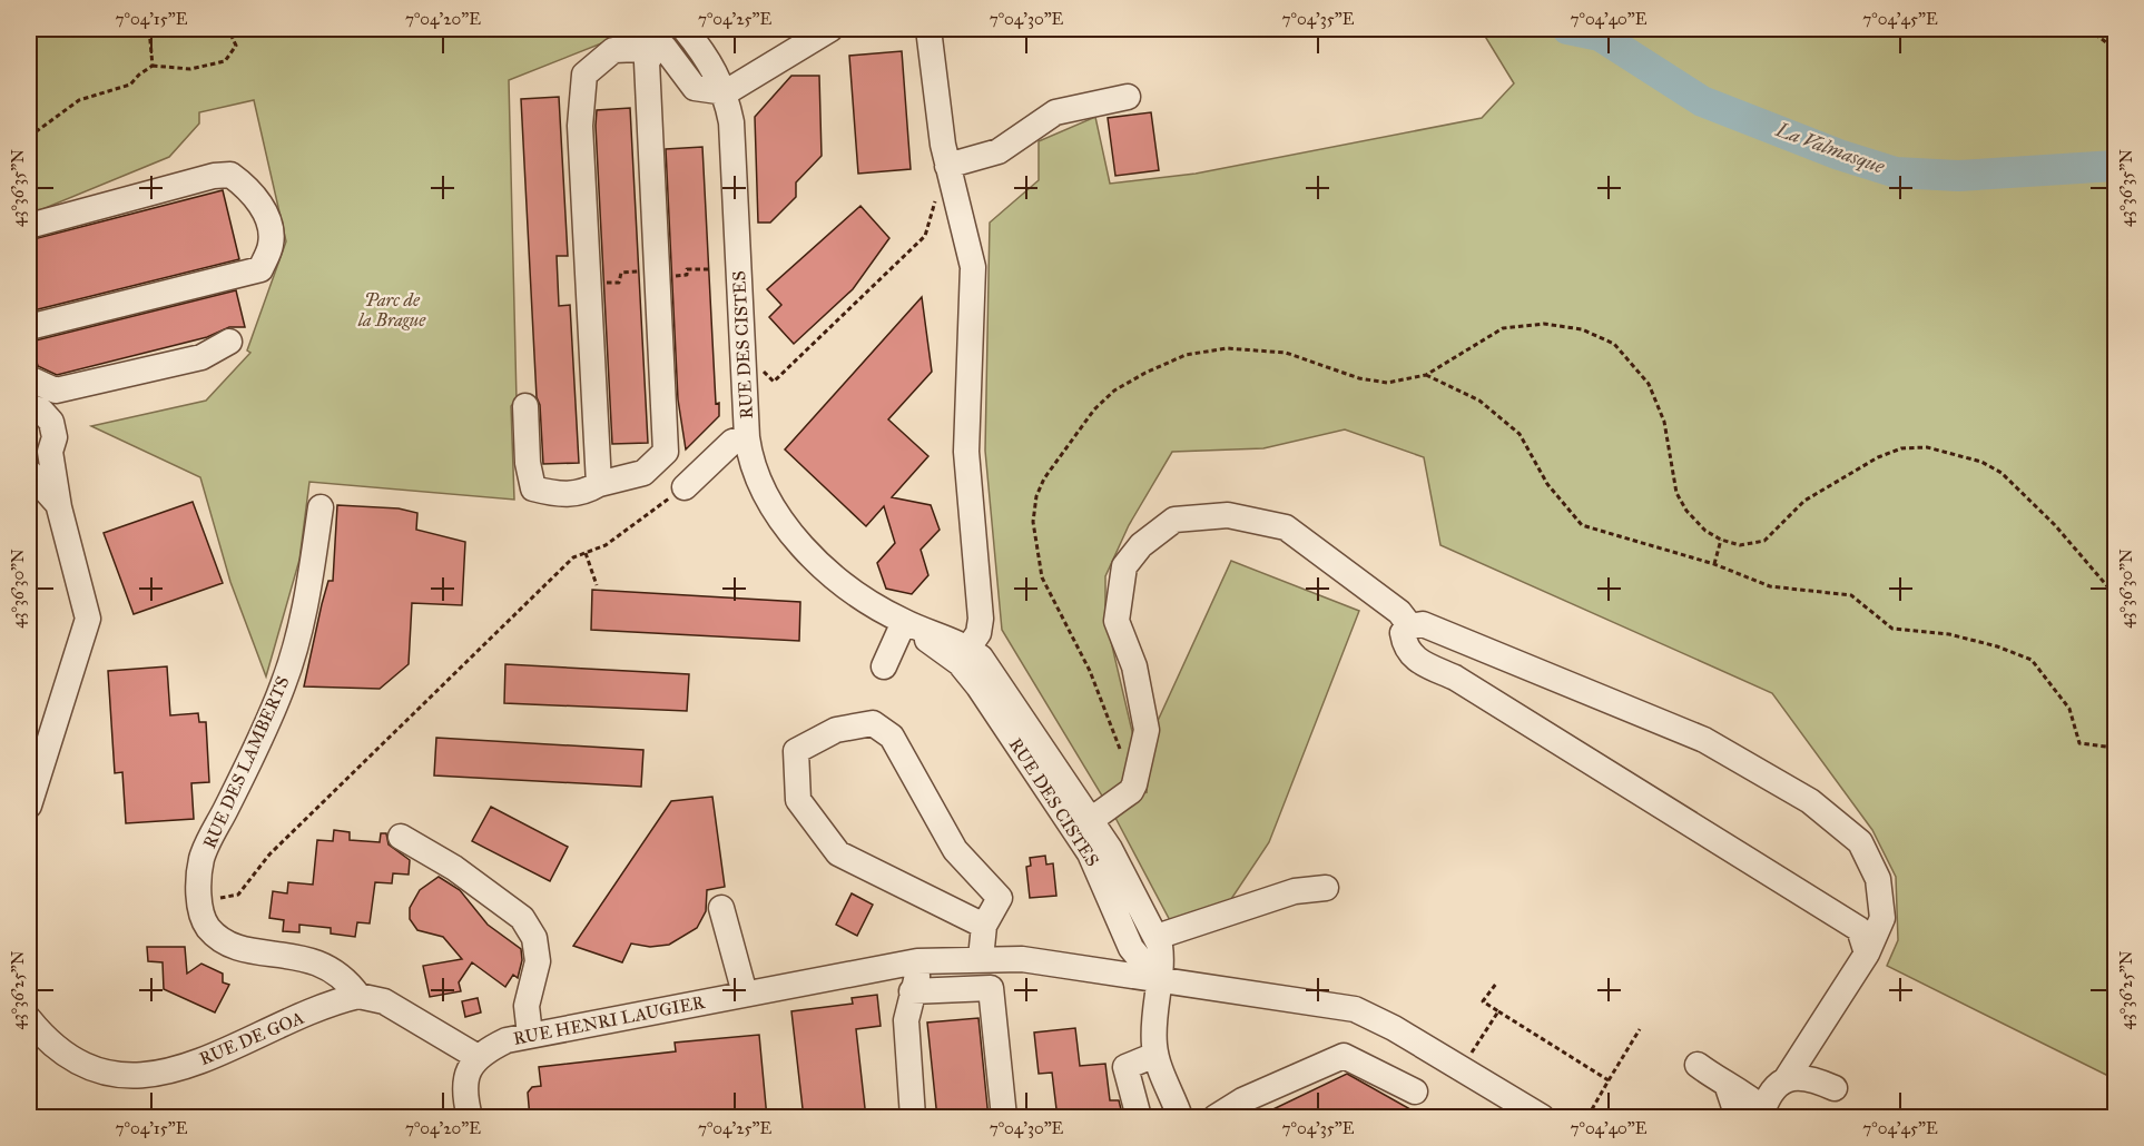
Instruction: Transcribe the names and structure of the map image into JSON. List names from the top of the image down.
{
  "streets": {
    "street": [
      "RUE DES CISTES",
      "RUE DES LAMBERTS",
      "RUE HENRI LAUGIER",
      "RUE DE GOA"
    ]
  },
  "crossings": [
    ["RUE DES CISTES", "RUE HENRI LAUGIER"],
    ["RUE DES LAMBERTS", "RUE DE GOA"]
  ],
  "water": ["La Valmasque"],
  "parks": ["Parc de la Brague"],
  "coordinates": [
    "7°04'15\"E",
    "7°04'20\"E",
    "7°04'25\"E",
    "7°04'30\"E",
    "7°04'35\"E",
    "7°04'40\"E",
    "7°04'45\"E",
    "43°36'35\"N",
    "43°36'30\"N",
    "43°36'25\"N"
  ]
}
